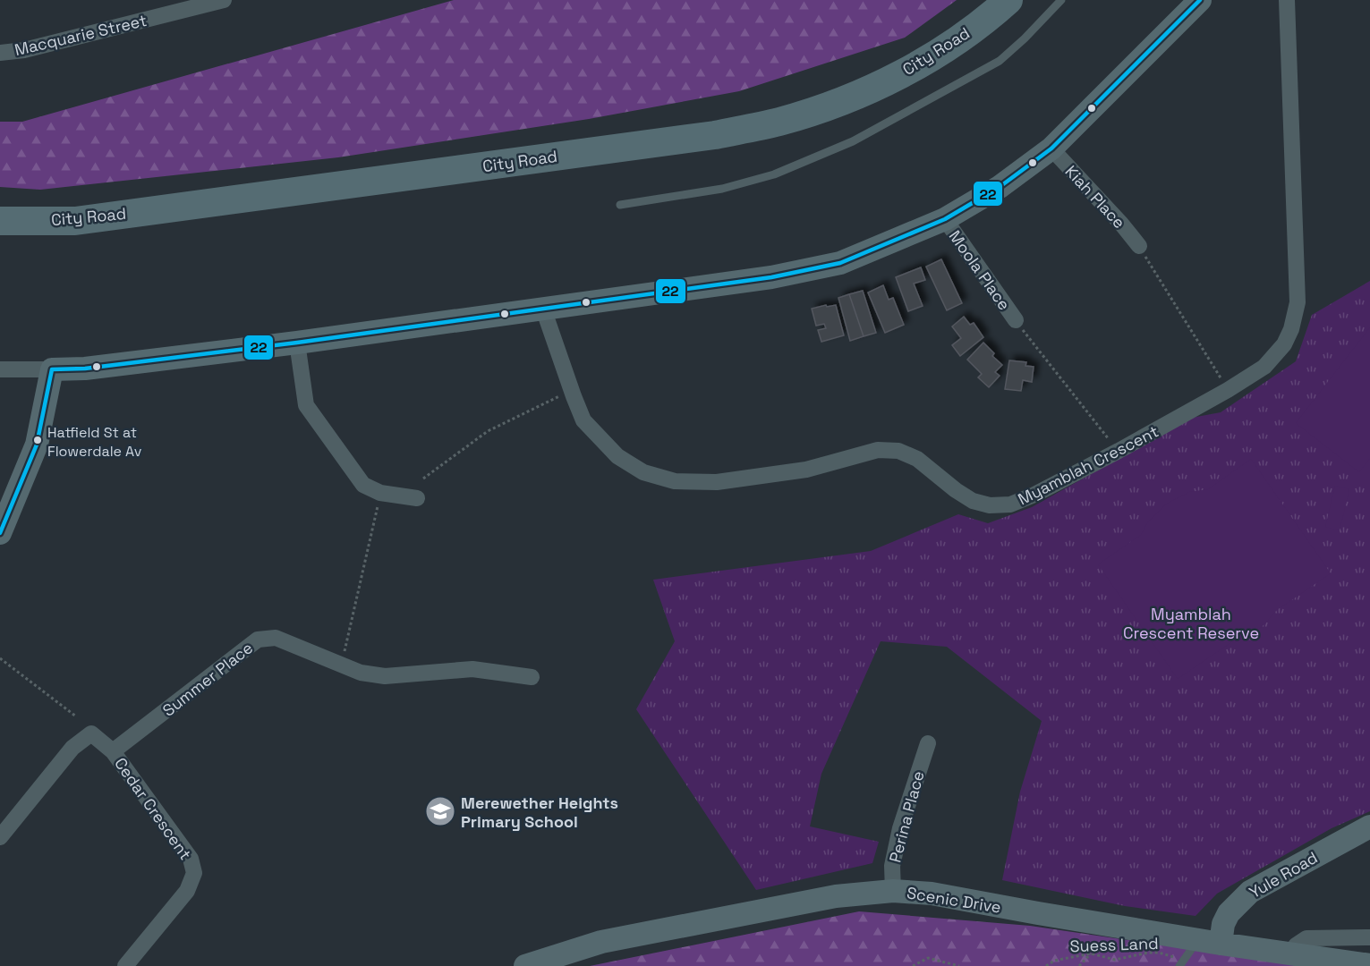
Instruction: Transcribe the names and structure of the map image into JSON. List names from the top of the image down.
{
  "streets": {
    "highway": ["City Road"],
    "street": [
      "Macquarie Street",
      "Kiah Place",
      "Moola Place",
      "Myamblah Crescent",
      "Summer Place",
      "Cedar Crescent",
      "Perina Place",
      "Yule Road",
      "Scenic Drive"
    ],
    "path": ["Suess Land"]
  },
  "crossings": [
    ["Summer Place", "Cedar Crescent"],
    ["Perina Place", "Scenic Drive"],
    ["Yule Road", "Scenic Drive"]
  ],
  "parks": ["Myamblah Crescent Reserve"],
  "places": {
    "other": ["Hatfield St at Flowerdale Av"],
    "school or university": ["Merewether Heights Primary School"]
  },
  "lines": ["transit line 22"]
}
